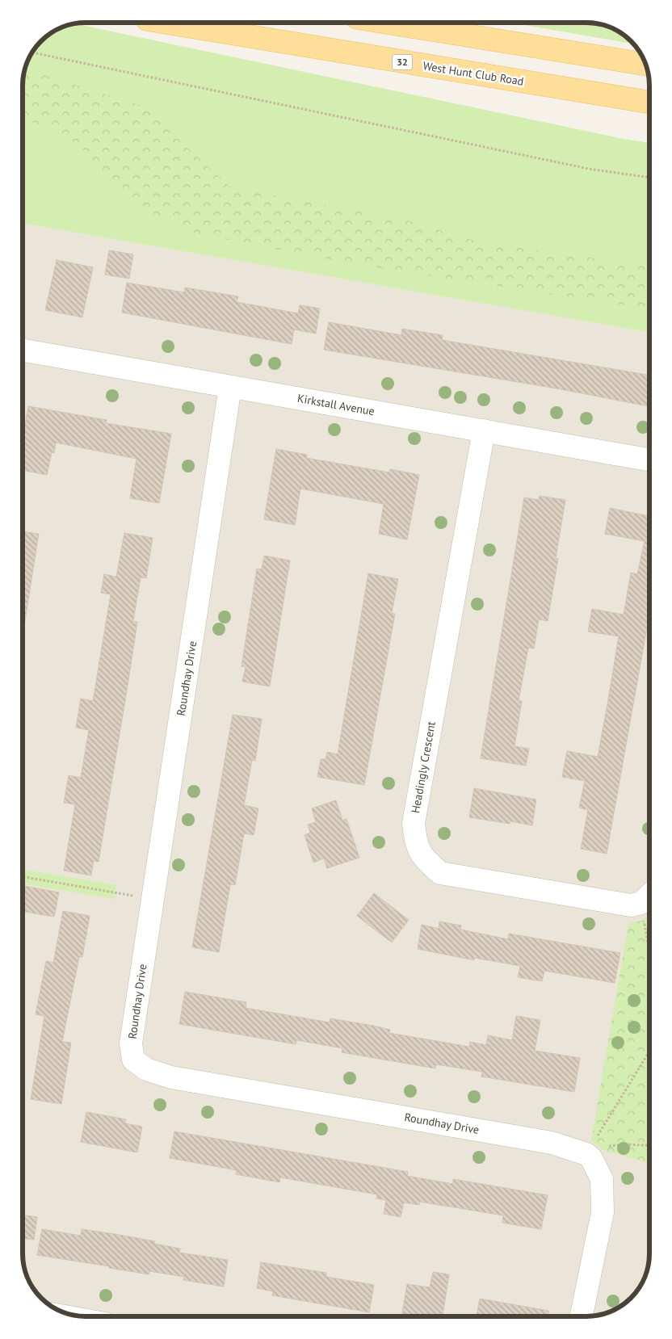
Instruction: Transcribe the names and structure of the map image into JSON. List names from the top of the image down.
{
  "streets": {
    "main road": ["32", "West Hunt Club Road"],
    "street": ["Kirkstall Avenue", "Roundhay Drive", "Headingly Crescent"]
  },
  "crossings": [
    ["Kirkstall Avenue", "Roundhay Drive"],
    ["Kirkstall Avenue", "Headingly Crescent"]
  ]
}
